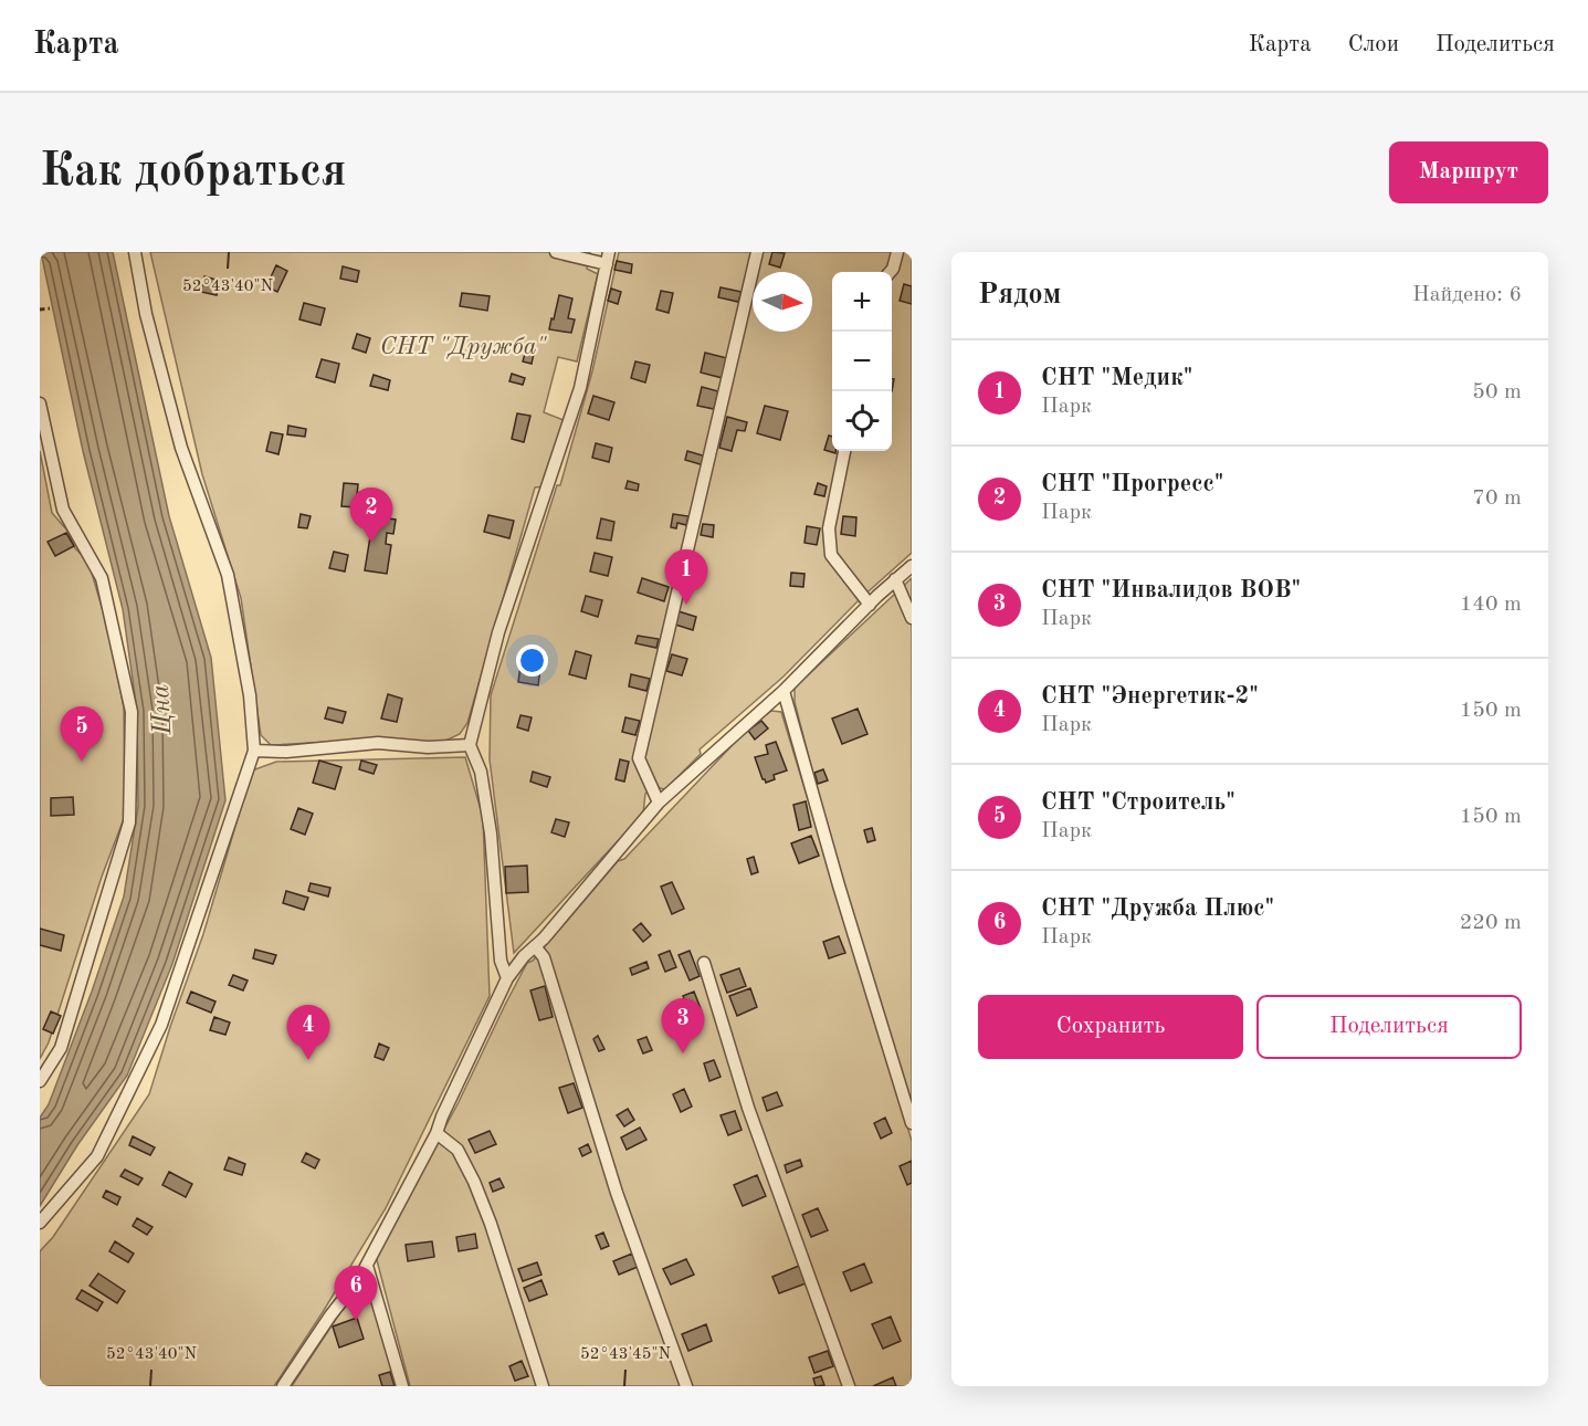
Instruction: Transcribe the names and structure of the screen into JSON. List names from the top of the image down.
{
  "water": ["Цна"],
  "parks": ["СНТ \"Дружба\""],
  "north": "right",
  "page": {
    "header": "Карта",
    "nav": ["Карта", "Слои", "Поделиться"],
    "buttons": [
      "Маршрут",
      ["Сохранить", "Поделиться"]
    ],
    "title": "Как добраться",
    "heading": ["Рядом", "Найдено: 6"],
    "map_buttons": ["+", "−"],
    "list": [
      {
        "mark": "1",
        "name": "СНТ \"Медик\"",
        "note": "Парк",
        "value": "50 m"
      },
      {
        "mark": "2",
        "name": "СНТ \"Прогресс\"",
        "note": "Парк",
        "value": "70 m"
      },
      {
        "mark": "3",
        "name": "СНТ \"Инвалидов ВОВ\"",
        "note": "Парк",
        "value": "140 m"
      },
      {
        "mark": "4",
        "name": "СНТ \"Энергетик-2\"",
        "note": "Парк",
        "value": "150 m"
      },
      {
        "mark": "5",
        "name": "СНТ \"Строитель\"",
        "note": "Парк",
        "value": "150 m"
      },
      {
        "mark": "6",
        "name": "СНТ \"Дружба Плюс\"",
        "note": "Парк",
        "value": "220 m"
      }
    ],
    "pins": [
      "2",
      "1",
      "5",
      "3",
      "4",
      "6"
    ]
  },
  "coordinates": ["52°43'40\"N", "52°43'45\"N"]
}
